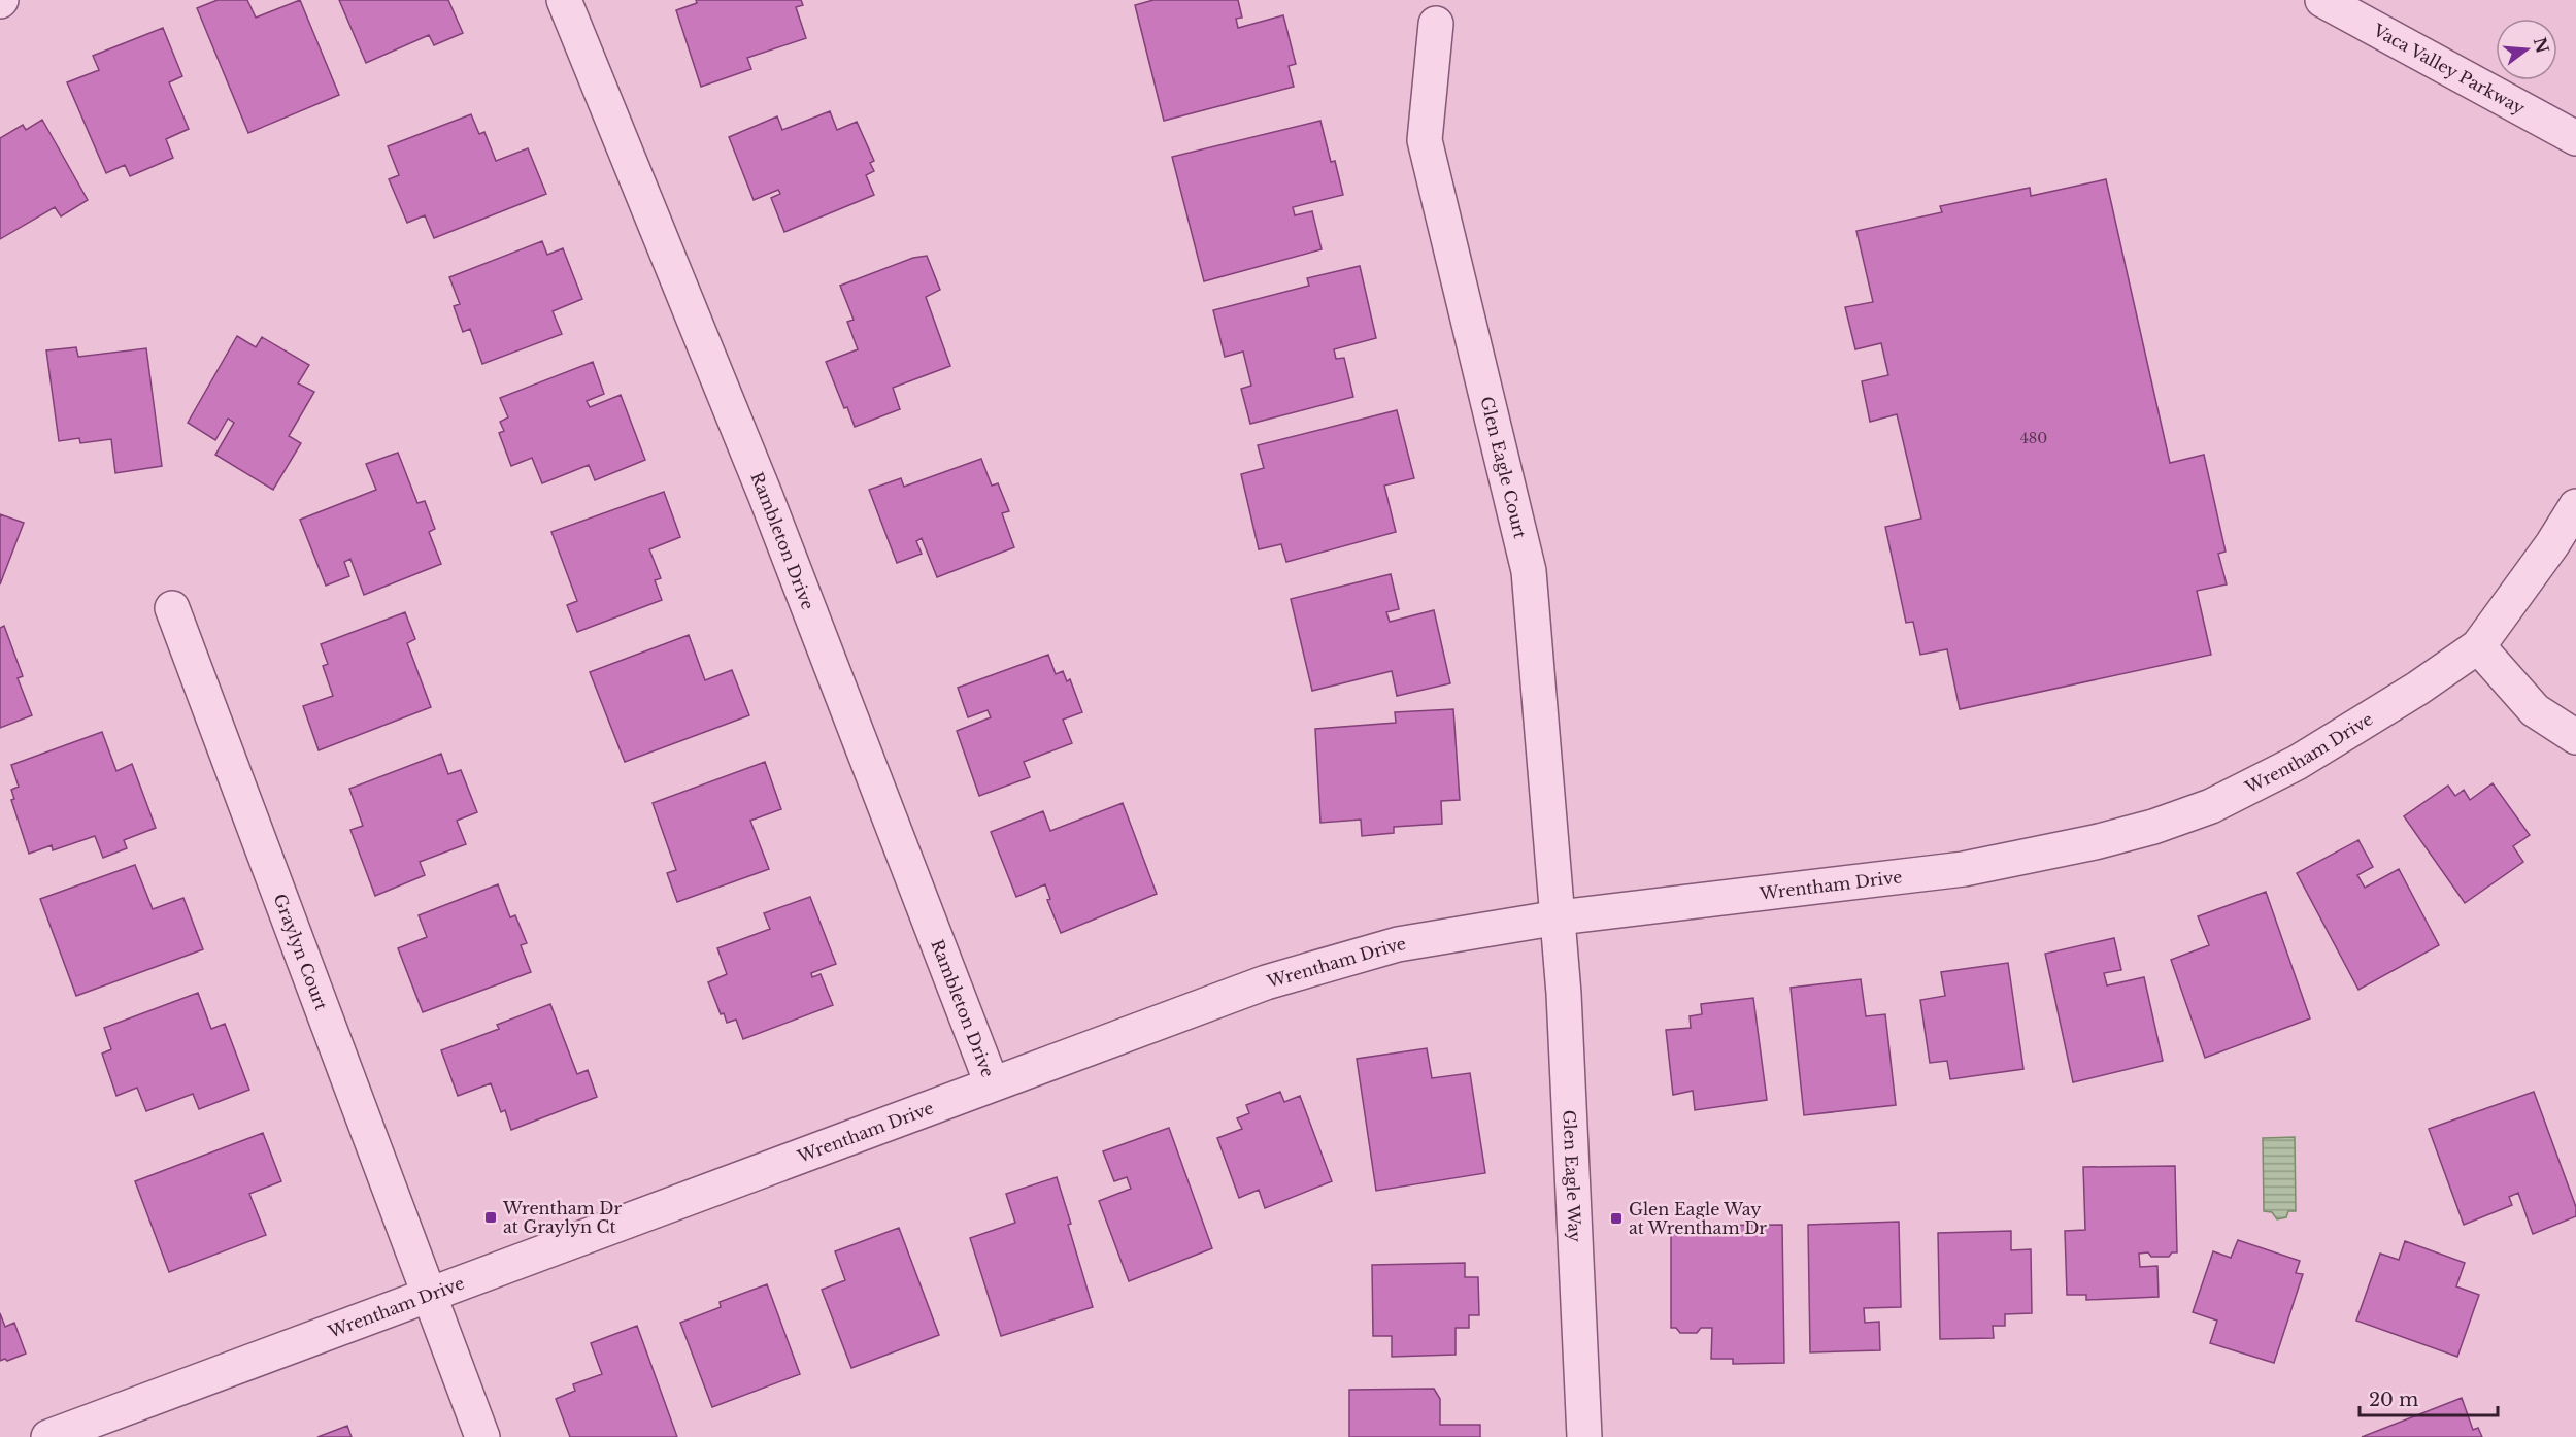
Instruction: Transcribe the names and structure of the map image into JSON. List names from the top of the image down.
{
  "streets": {
    "street": [
      "Vaca Valley Parkway",
      "Glen Eagle Court",
      "Rambleton Drive",
      "Wrentham Drive",
      "Graylyn Court",
      "Glen Eagle Way"
    ]
  },
  "crossings": [
    ["Glen Eagle Court", "Wrentham Drive"],
    ["Glen Eagle Court", "Glen Eagle Way"],
    ["Rambleton Drive", "Wrentham Drive"],
    ["Wrentham Drive", "Graylyn Court"],
    ["Wrentham Drive", "Glen Eagle Way"]
  ],
  "places": {
    "transit": ["Wrentham Dr at Graylyn Ct", "Glen Eagle Way at Wrentham Dr"]
  },
  "house_numbers": ["480"],
  "scale_bar": "20 m",
  "north": "right"
}
